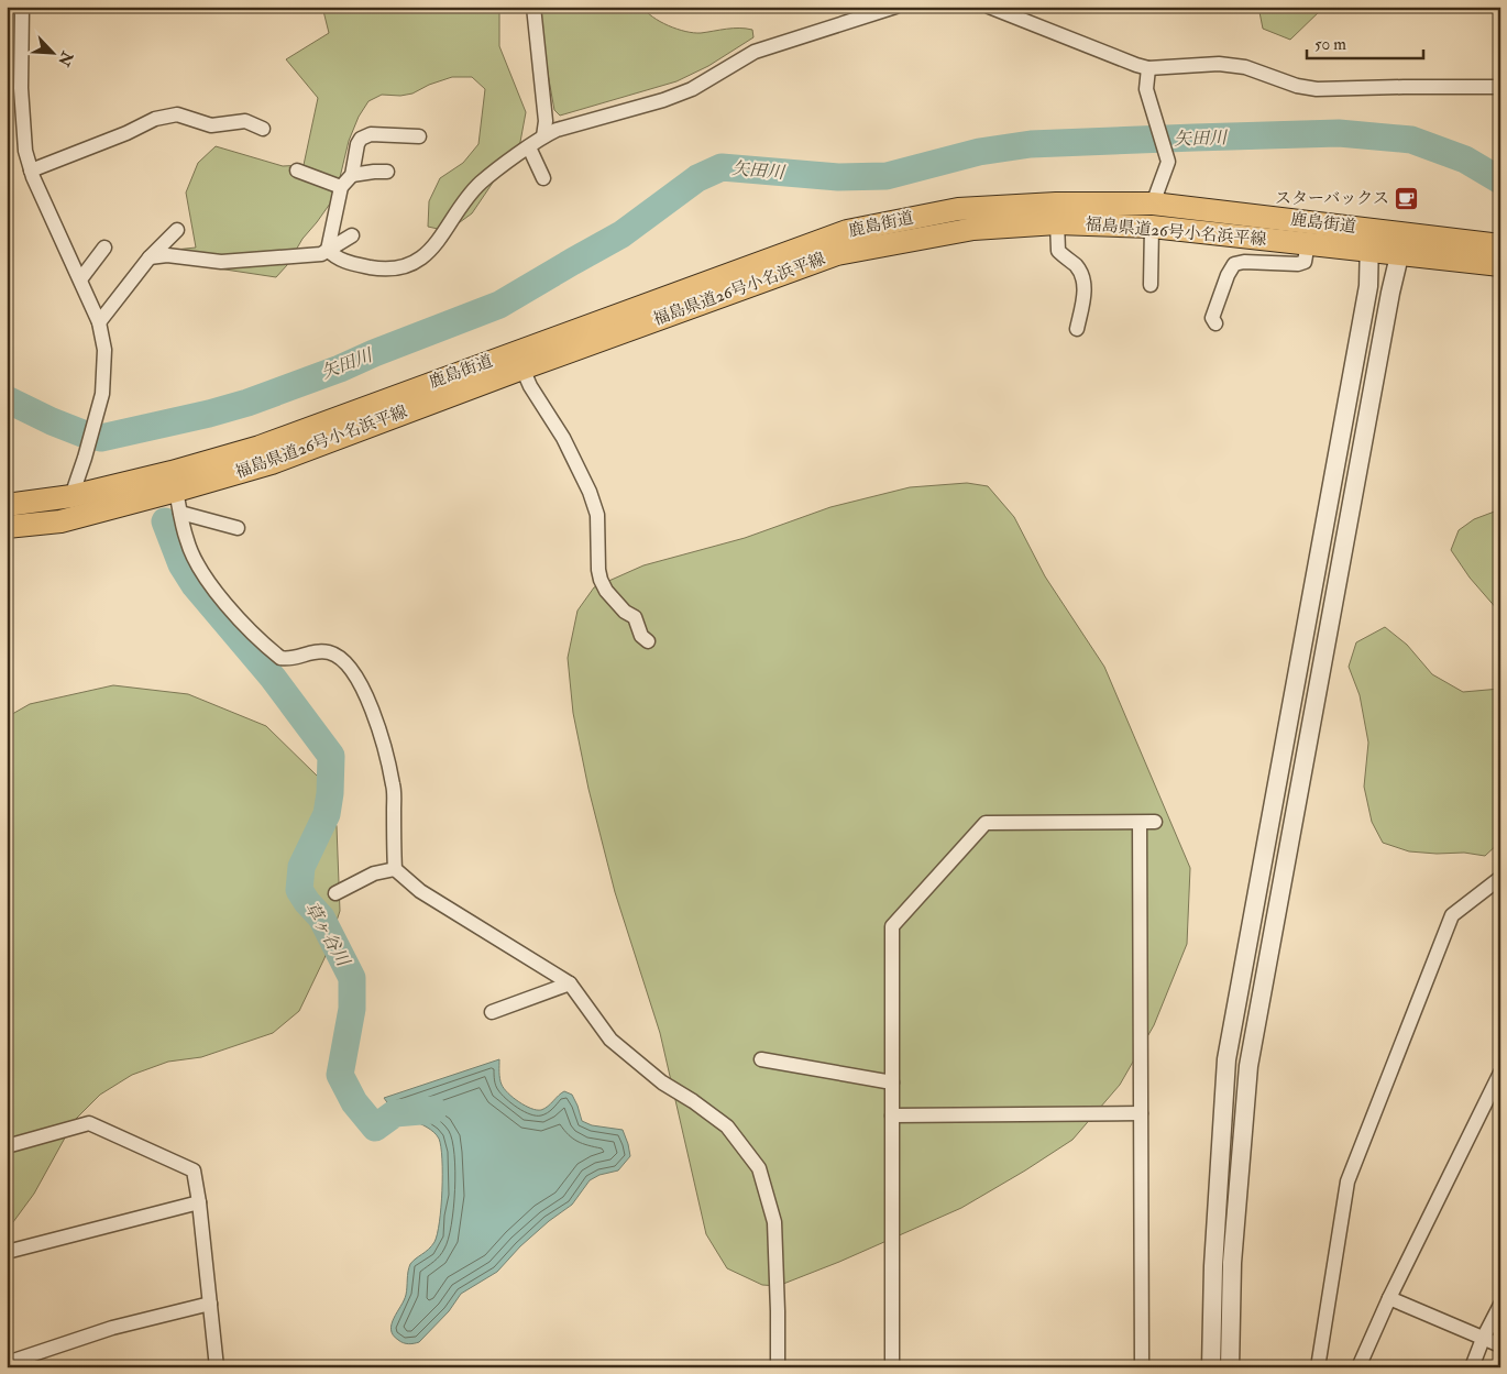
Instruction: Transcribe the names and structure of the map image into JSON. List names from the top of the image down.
{
  "streets": {
    "main road": ["鹿島街道", "福島県道26号小名浜平線"]
  },
  "crossings": [
    ["鹿島街道", "福島県道26号小名浜平線"]
  ],
  "water": ["矢田川", "草ヶ谷川"],
  "places": {
    "cafe": ["スターバックス"]
  },
  "scale_bar": "50 m",
  "north": "bottom right"
}
